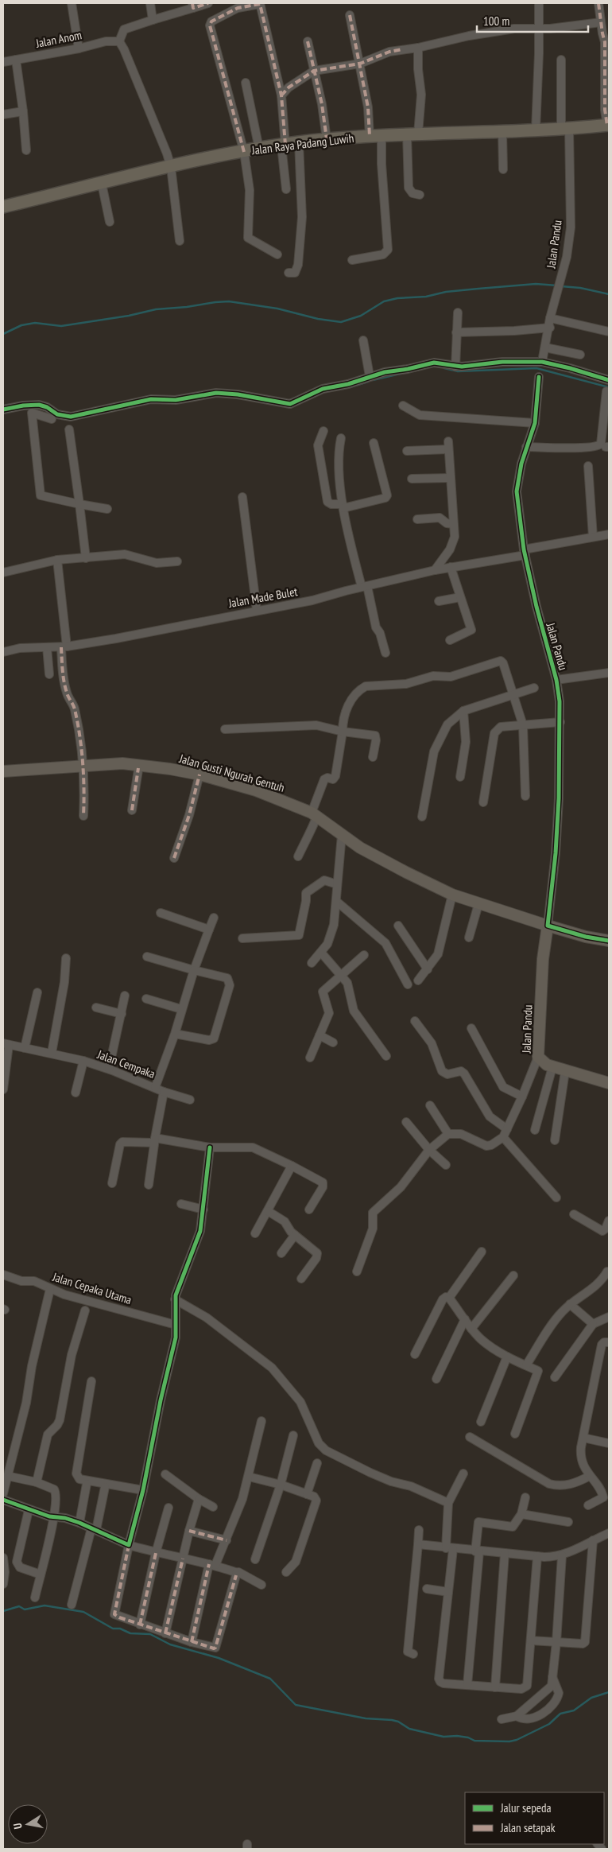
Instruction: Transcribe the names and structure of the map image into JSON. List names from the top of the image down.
{
  "streets": {
    "main road": ["Jalan Raya Padang Luwih", "Jalan Pandu", "Jalan Gusti Ngurah Gentuh"],
    "street": [
      "Jalan Anom",
      "Jalan Made Bulet",
      "Jalan Cempaka",
      "Jalan Cepaka Utama"
    ]
  },
  "crossings": [
    ["Jalan Raya Padang Luwih", "Jalan Pandu"],
    ["Jalan Pandu", "Jalan Made Bulet"],
    ["Jalan Pandu", "Jalan Gusti Ngurah Gentuh"]
  ],
  "legend": ["Jalur sepeda", "Jalan setapak"],
  "scale_bar": "100 m",
  "north": "left"
}
